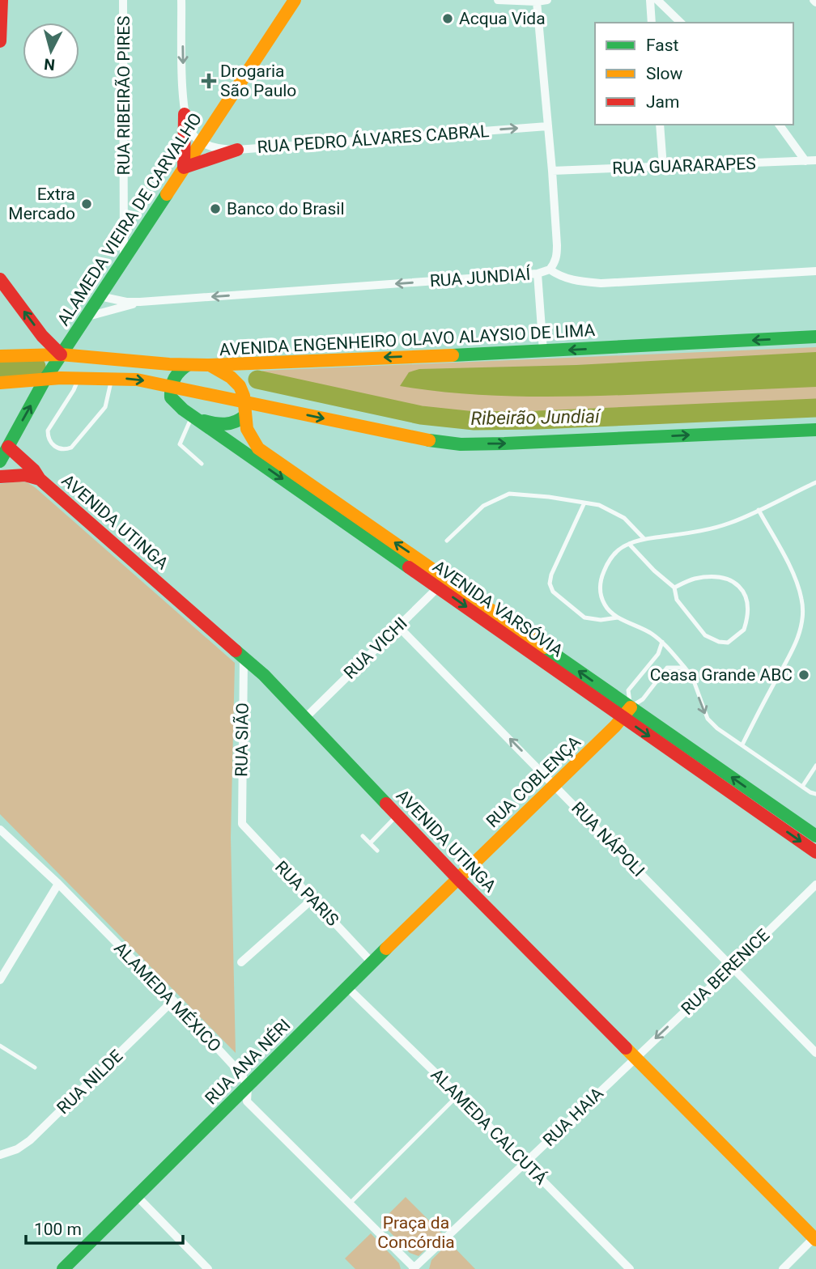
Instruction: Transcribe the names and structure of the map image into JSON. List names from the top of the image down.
{
  "streets": {
    "main road": [
      "ALAMEDA VIEIRA DE CARVALHO",
      "AVENIDA ENGENHEIRO OLAVO ALAYSIO DE LIMA",
      "AVENIDA UTINGA",
      "AVENIDA VARSÓVIA",
      "RUA COBLENÇA",
      "RUA ANA NÉRI"
    ],
    "street": [
      "RUA RIBEIRÃO PIRES",
      "RUA PEDRO ÁLVARES CABRAL",
      "RUA GUARARAPES",
      "RUA JUNDIAÍ",
      "RUA VICHI",
      "RUA SIÃO",
      "RUA NÁPOLI",
      "RUA PARIS",
      "RUA BERENICE",
      "ALAMEDA MÉXICO",
      "RUA NILDE",
      "RUA HAIA",
      "ALAMEDA CALCUTÁ"
    ]
  },
  "crossings": [
    ["RUA RIBEIRÃO PIRES", "ALAMEDA VIEIRA DE CARVALHO"],
    ["RUA PEDRO ÁLVARES CABRAL", "ALAMEDA VIEIRA DE CARVALHO"],
    ["ALAMEDA VIEIRA DE CARVALHO", "RUA JUNDIAÍ"],
    ["ALAMEDA VIEIRA DE CARVALHO", "AVENIDA ENGENHEIRO OLAVO ALAYSIO DE LIMA"],
    ["ALAMEDA VIEIRA DE CARVALHO", "AVENIDA UTINGA"],
    ["AVENIDA UTINGA", "RUA VICHI"],
    ["AVENIDA UTINGA", "RUA SIÃO"],
    ["AVENIDA UTINGA", "RUA COBLENÇA"],
    ["AVENIDA UTINGA", "RUA BERENICE"],
    ["AVENIDA UTINGA", "RUA ANA NÉRI"],
    ["AVENIDA UTINGA", "RUA HAIA"],
    ["AVENIDA VARSÓVIA", "RUA VICHI"],
    ["AVENIDA VARSÓVIA", "RUA COBLENÇA"],
    ["RUA VICHI", "RUA NÁPOLI"],
    ["RUA SIÃO", "RUA PARIS"],
    ["RUA COBLENÇA", "RUA NÁPOLI"],
    ["RUA COBLENÇA", "RUA ANA NÉRI"],
    ["RUA NÁPOLI", "RUA BERENICE"],
    ["RUA PARIS", "RUA ANA NÉRI"],
    ["RUA BERENICE", "RUA HAIA"],
    ["ALAMEDA MÉXICO", "RUA ANA NÉRI"],
    ["ALAMEDA MÉXICO", "RUA NILDE"],
    ["ALAMEDA MÉXICO", "RUA HAIA"],
    ["RUA ANA NÉRI", "ALAMEDA CALCUTÁ"],
    ["RUA HAIA", "ALAMEDA CALCUTÁ"]
  ],
  "one_way": [
    "RUA PEDRO ÁLVARES CABRAL",
    "RUA JUNDIAÍ",
    "RUA NÁPOLI",
    "RUA BERENICE"
  ],
  "water": ["Ribeirão Jundiaí"],
  "parks": ["Praça da Concórdia"],
  "places": {
    "other": [
      "Acqua Vida",
      "Extra Mercado",
      "Banco do Brasil",
      "Ceasa Grande ABC"
    ],
    "health": ["Drogaria São Paulo"]
  },
  "legend": ["Fast", "Slow", "Jam"],
  "scale_bar": "100 m",
  "north": "bottom"
}
